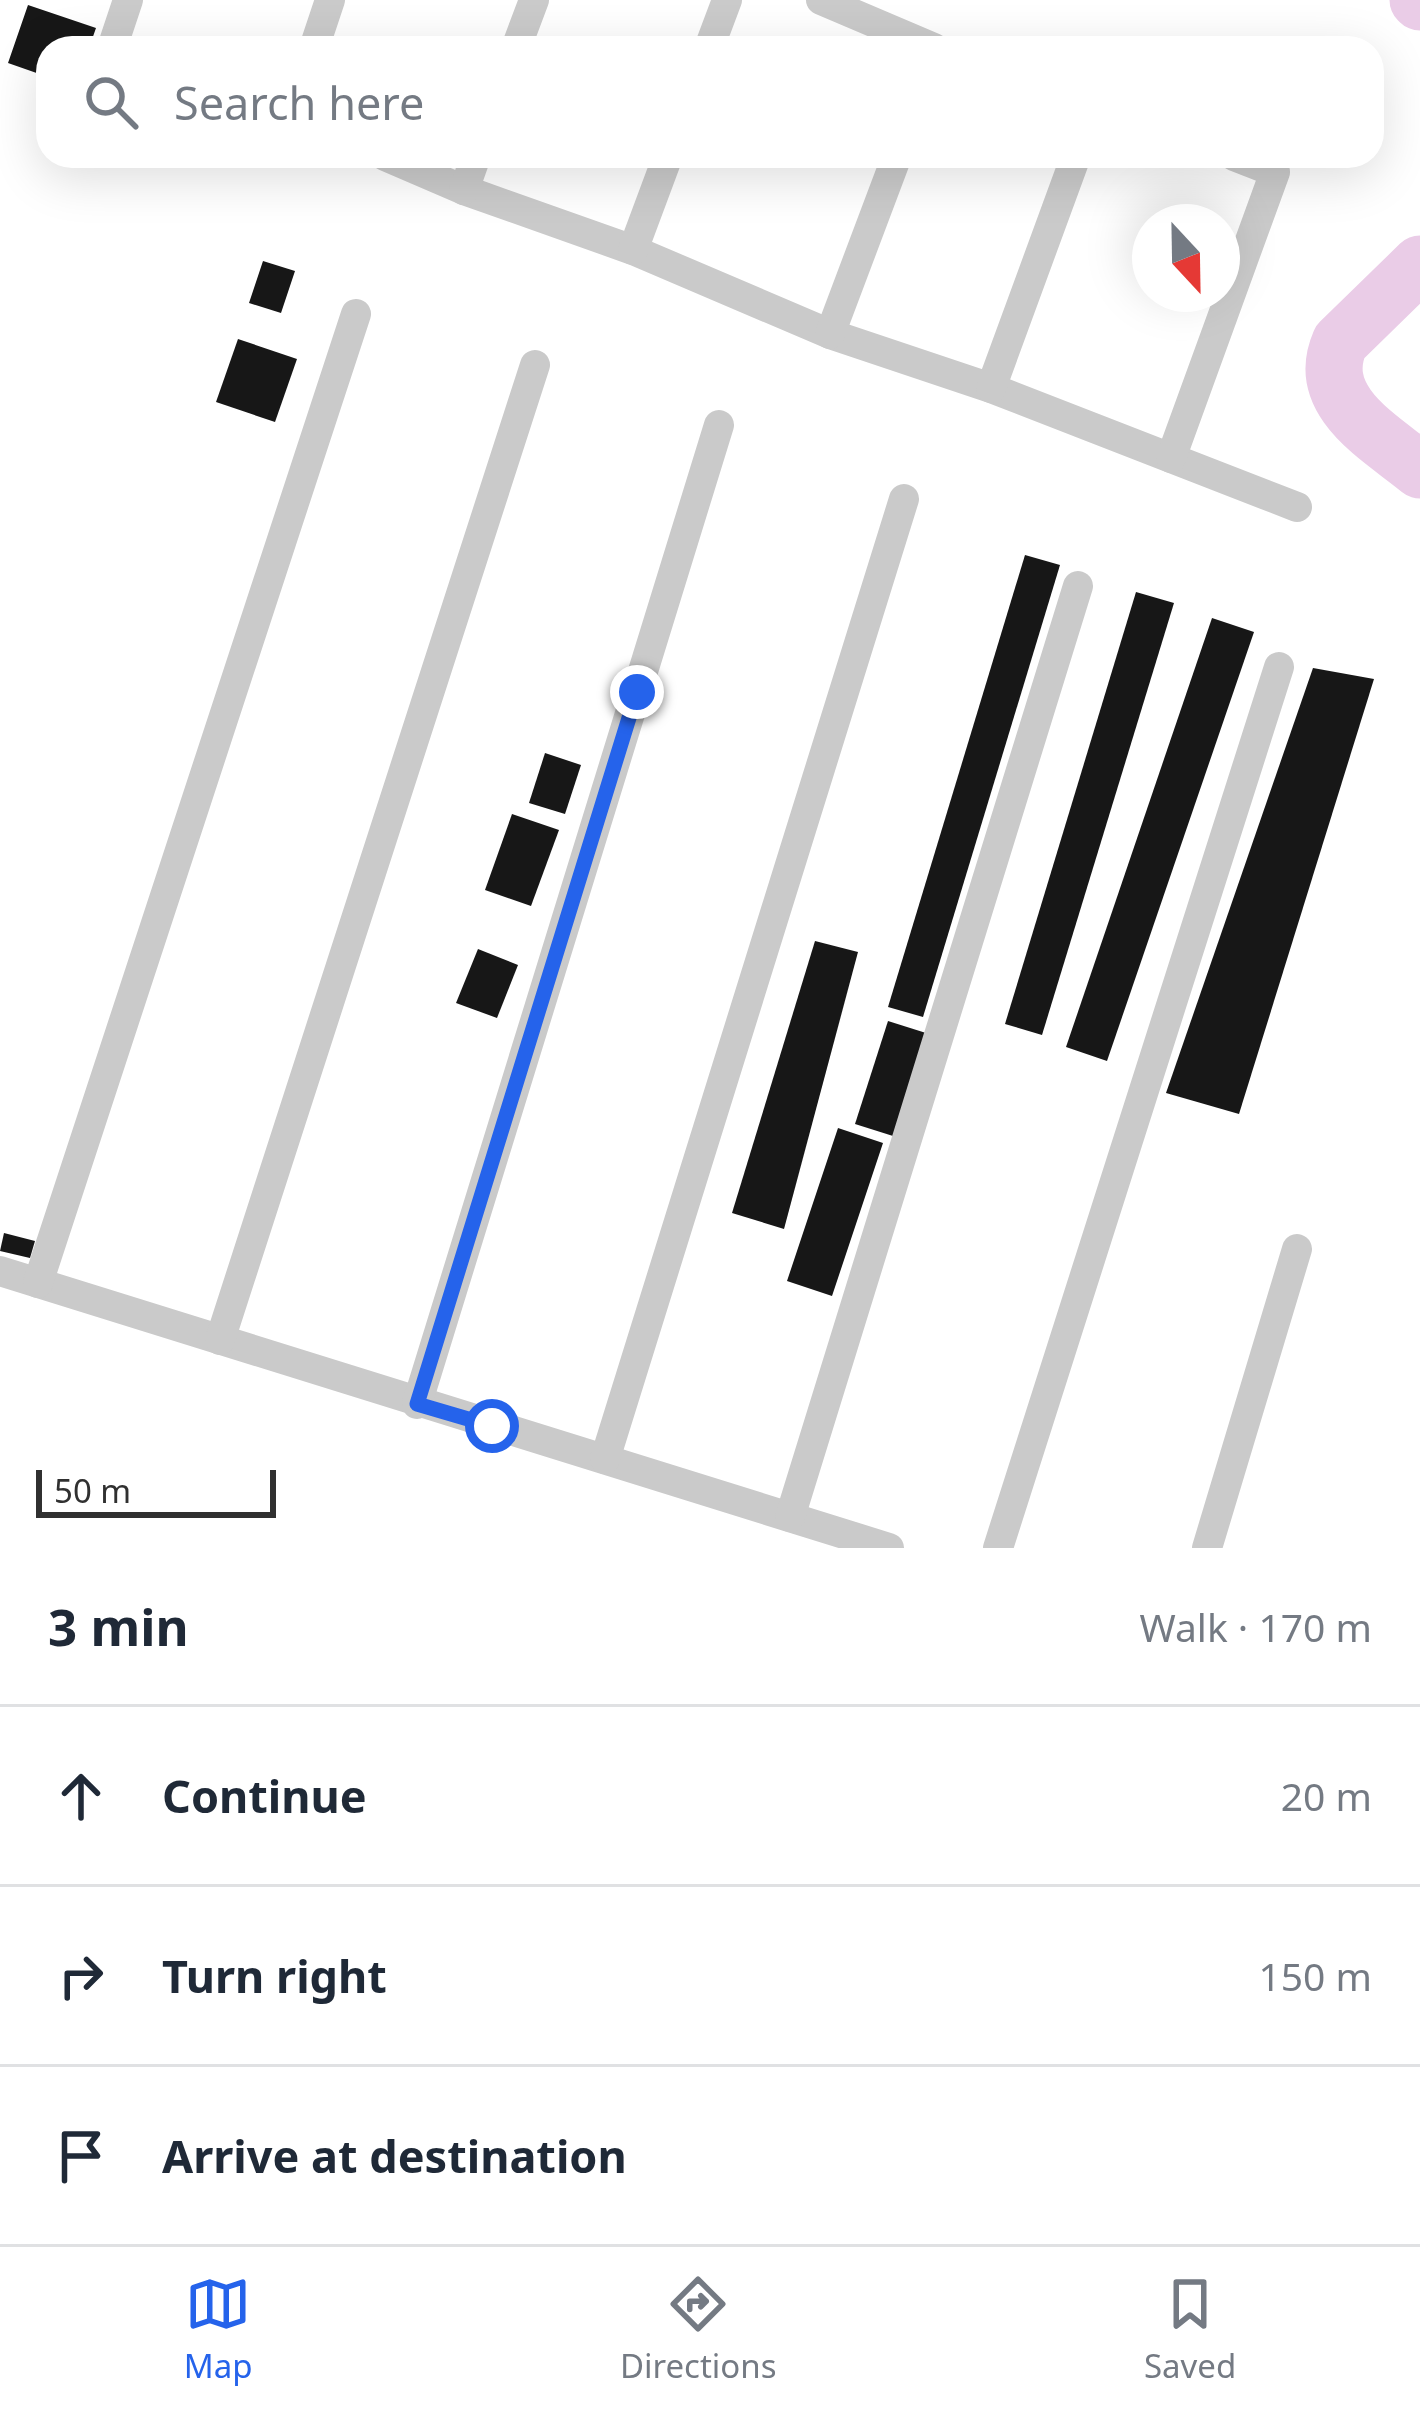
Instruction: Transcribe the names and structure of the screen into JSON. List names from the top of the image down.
{
  "scale_bar": "50 m",
  "north": "bottom",
  "page": {
    "search": "Search here",
    "scale": "50 m",
    "heading": ["3 min", "Walk · 170 m"],
    "list": [
      ["Continue", "20 m"],
      ["Turn right", "150 m"],
      "Arrive at destination"
    ],
    "nav": ["Map", "Directions", "Saved"]
  }
}
